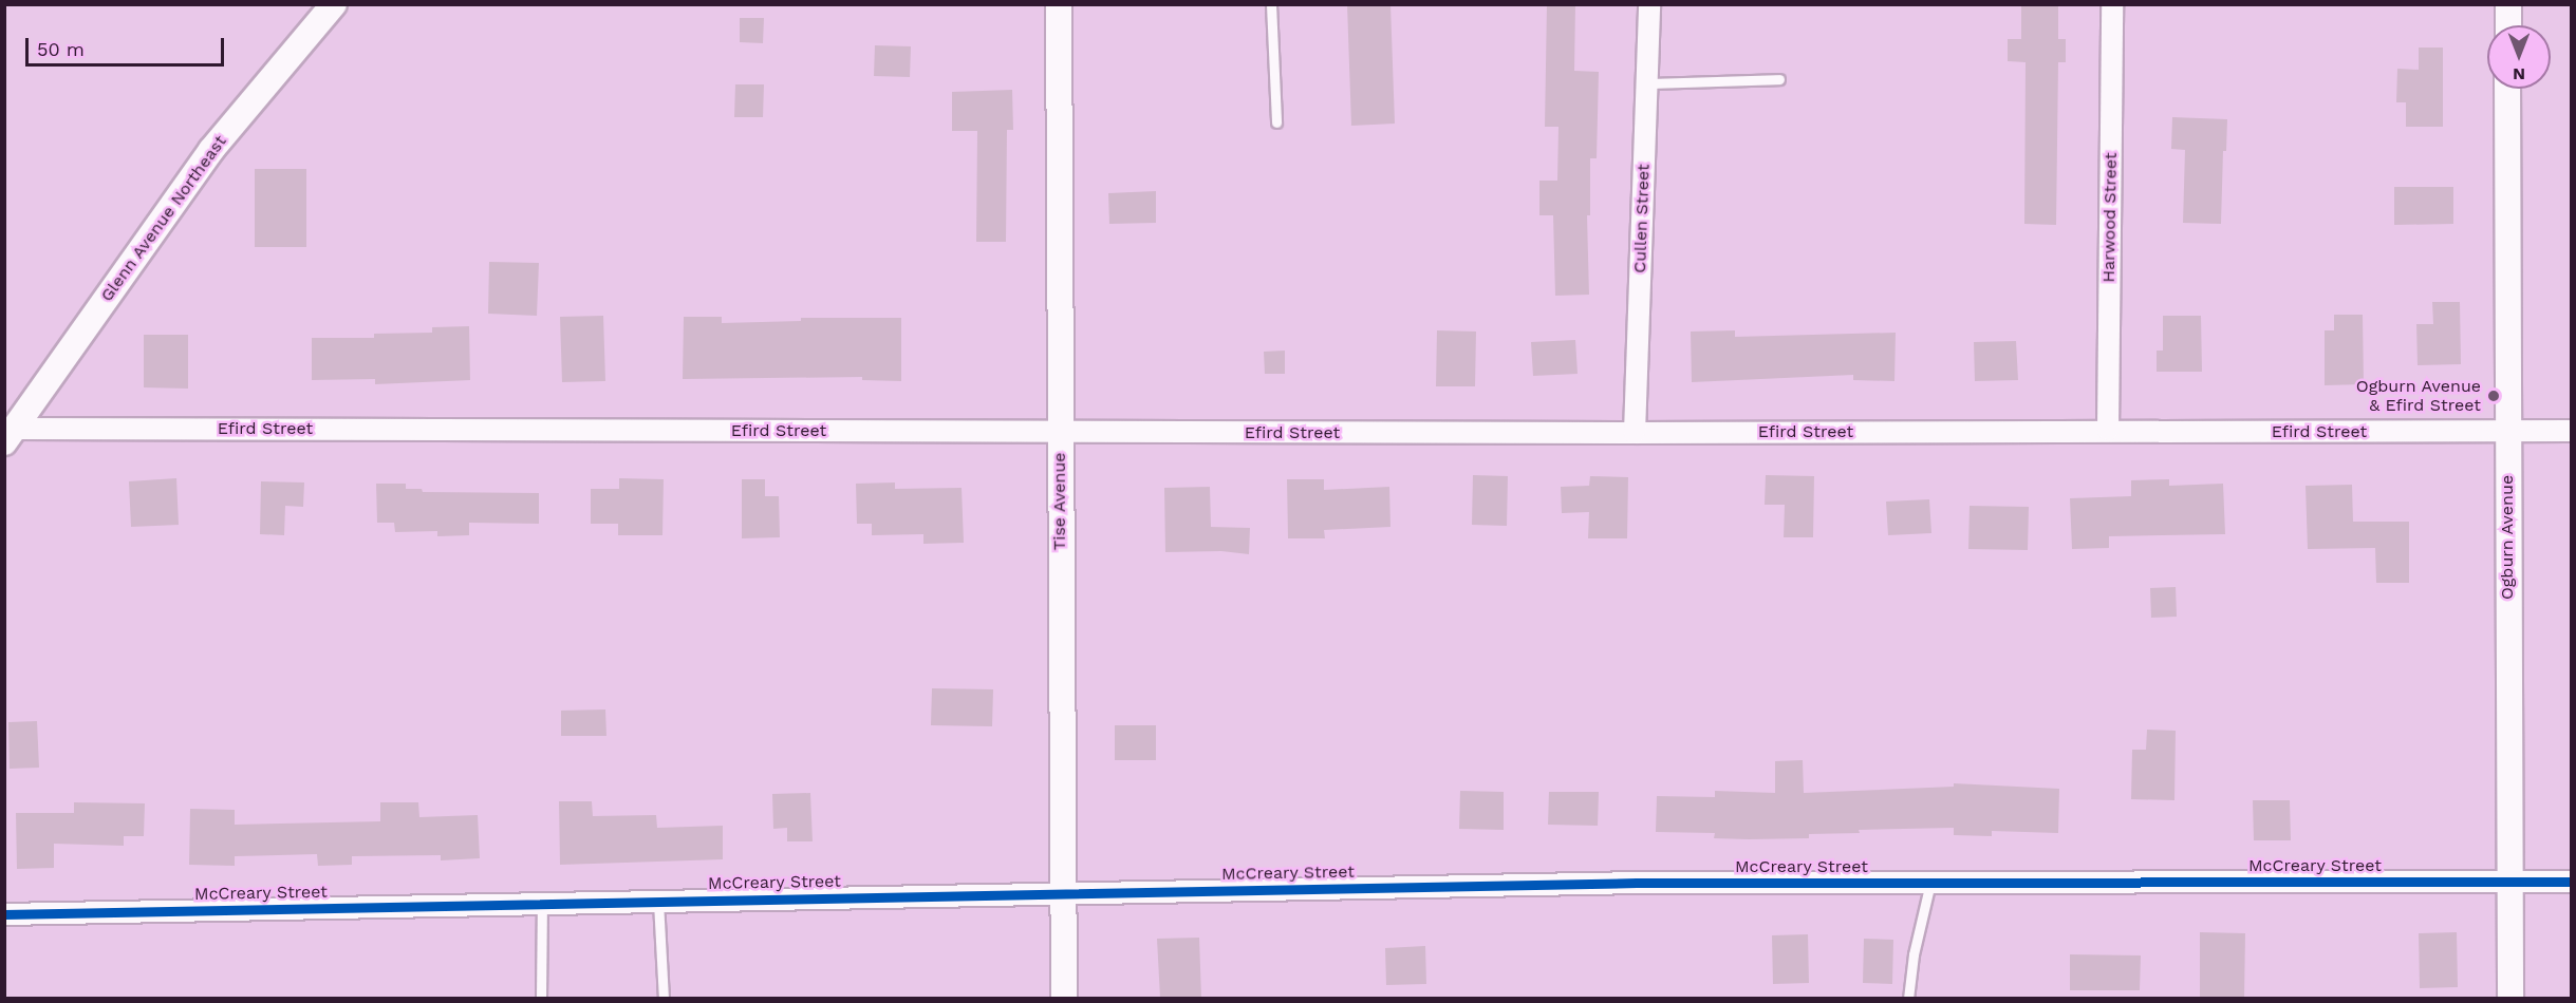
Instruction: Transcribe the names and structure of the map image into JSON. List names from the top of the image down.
{
  "streets": {
    "street": [
      "Harwood Street",
      "Glenn Avenue Northeast",
      "Cullen Street",
      "Efird Street",
      "Tise Avenue",
      "Ogburn Avenue",
      "McCreary Street"
    ]
  },
  "crossings": [
    ["Harwood Street", "Efird Street"],
    ["Glenn Avenue Northeast", "Efird Street"],
    ["Cullen Street", "Efird Street"],
    ["Efird Street", "Tise Avenue"],
    ["Efird Street", "Ogburn Avenue"],
    ["Tise Avenue", "McCreary Street"],
    ["Ogburn Avenue", "McCreary Street"]
  ],
  "places": ["Ogburn Avenue & Efird Street"],
  "scale_bar": "50 m",
  "north": "bottom"
}
